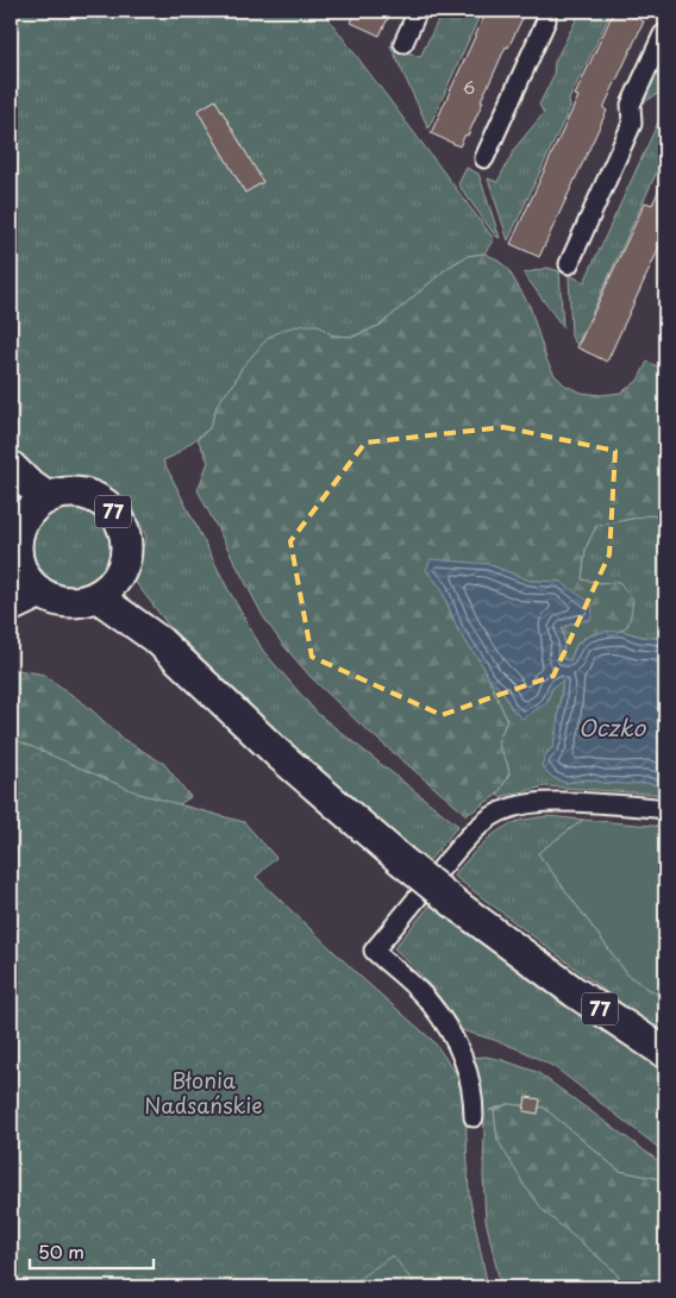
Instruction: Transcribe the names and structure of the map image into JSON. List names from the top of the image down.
{
  "streets": {
    "main road": ["77"]
  },
  "water": ["Oczko"],
  "parks": ["Błonia Nadsańskie"],
  "house_numbers": ["6"],
  "scale_bar": "50 m"
}
